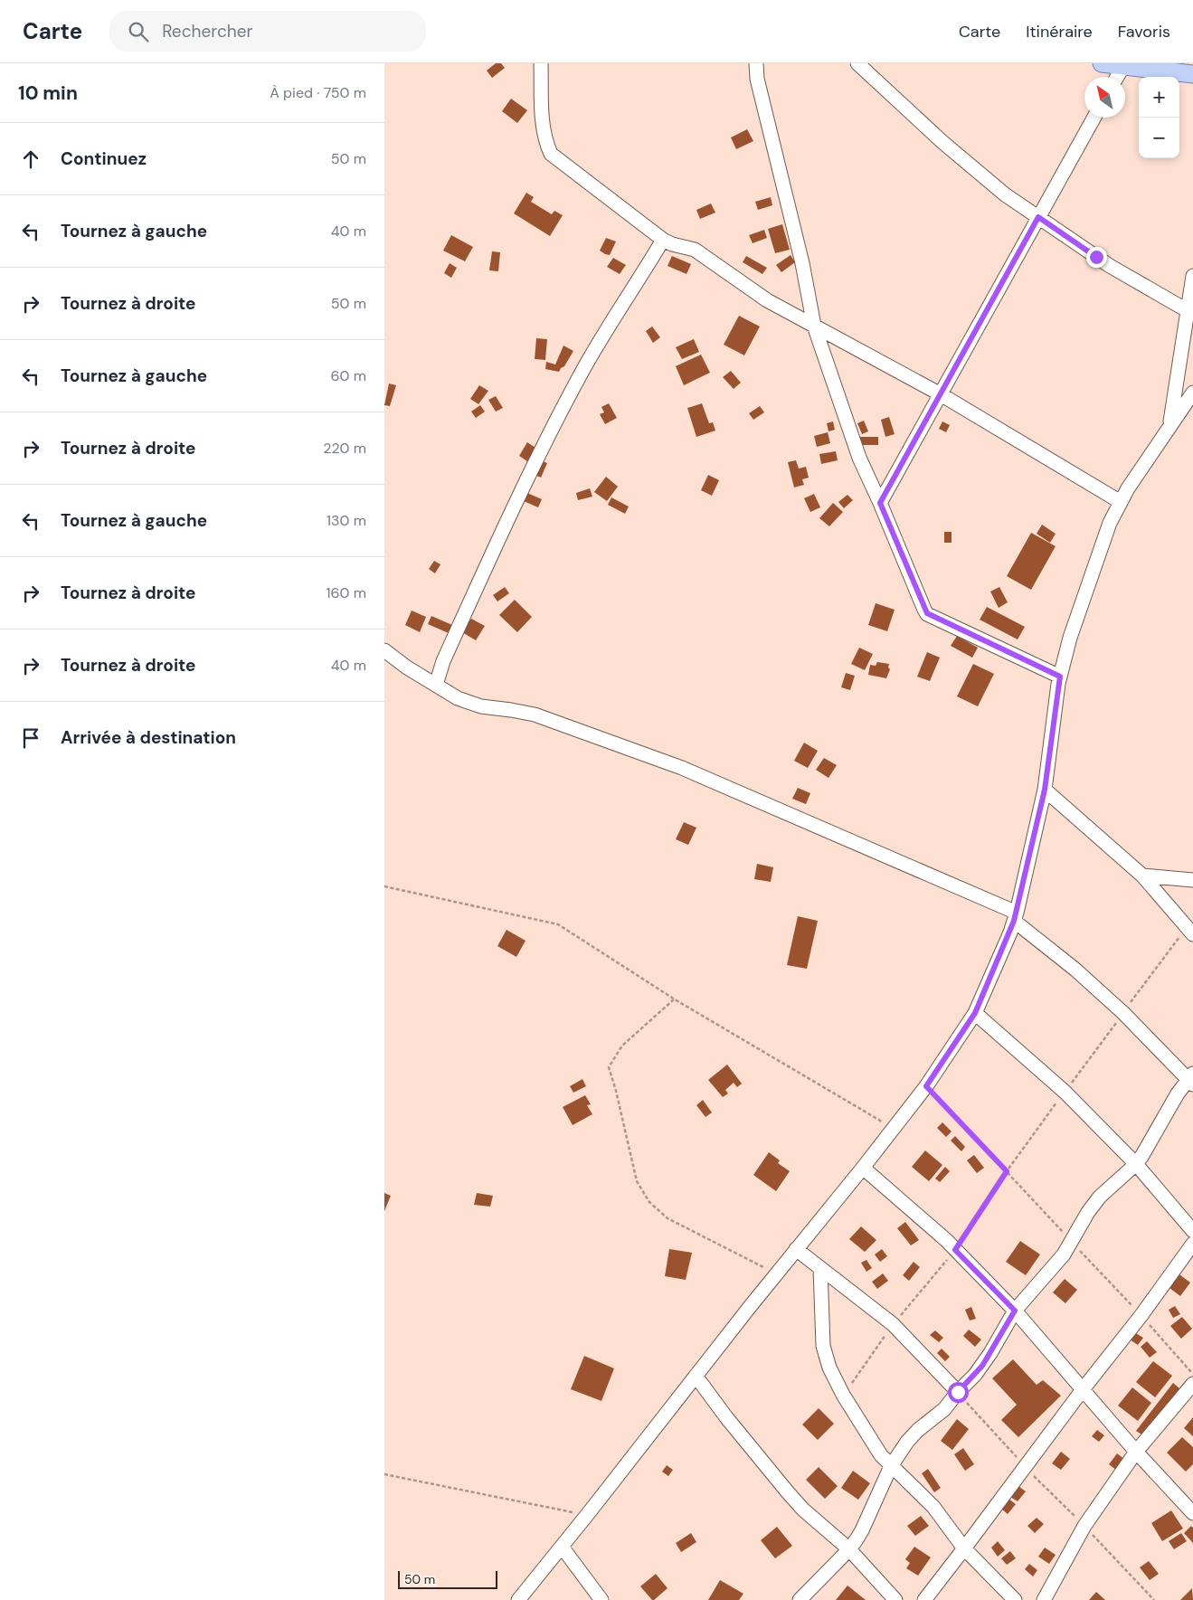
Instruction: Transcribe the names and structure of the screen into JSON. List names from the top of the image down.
{
  "scale_bar": "50 m",
  "north": "top left",
  "page": {
    "header": "Carte",
    "search": "Rechercher",
    "nav": ["Carte", "Itinéraire", "Favoris"],
    "heading": ["10 min", "À pied · 750 m"],
    "map_buttons": ["+", "−"],
    "list": [
      ["Continuez", "50 m"],
      ["Tournez à gauche", "40 m"],
      ["Tournez à droite", "50 m"],
      ["Tournez à gauche", "60 m"],
      ["Tournez à droite", "220 m"],
      ["Tournez à gauche", "130 m"],
      ["Tournez à droite", "160 m"],
      ["Tournez à droite", "40 m"],
      "Arrivée à destination"
    ],
    "scale": "50 m"
  }
}
